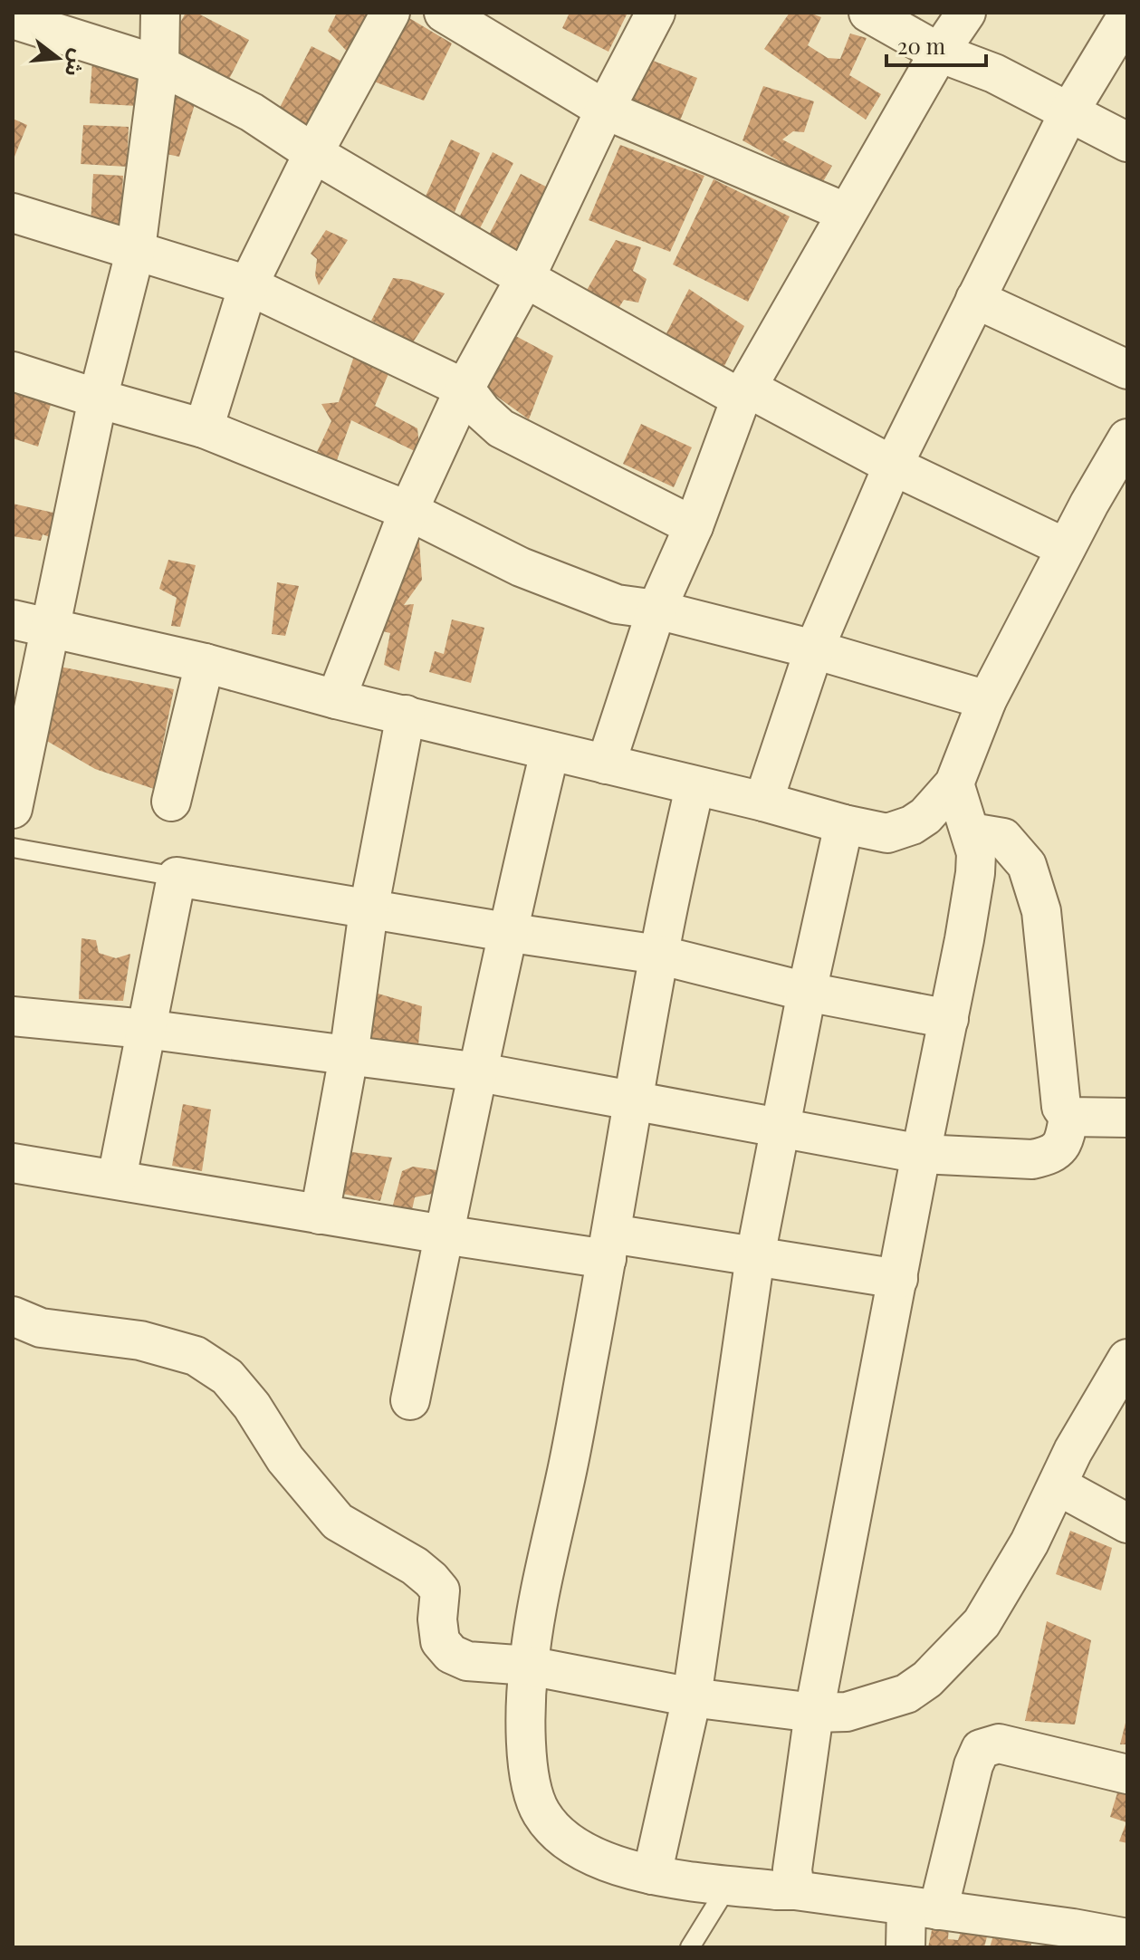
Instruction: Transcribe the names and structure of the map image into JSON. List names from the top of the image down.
{
  "scale_bar": "20 m",
  "north": "right"
}
